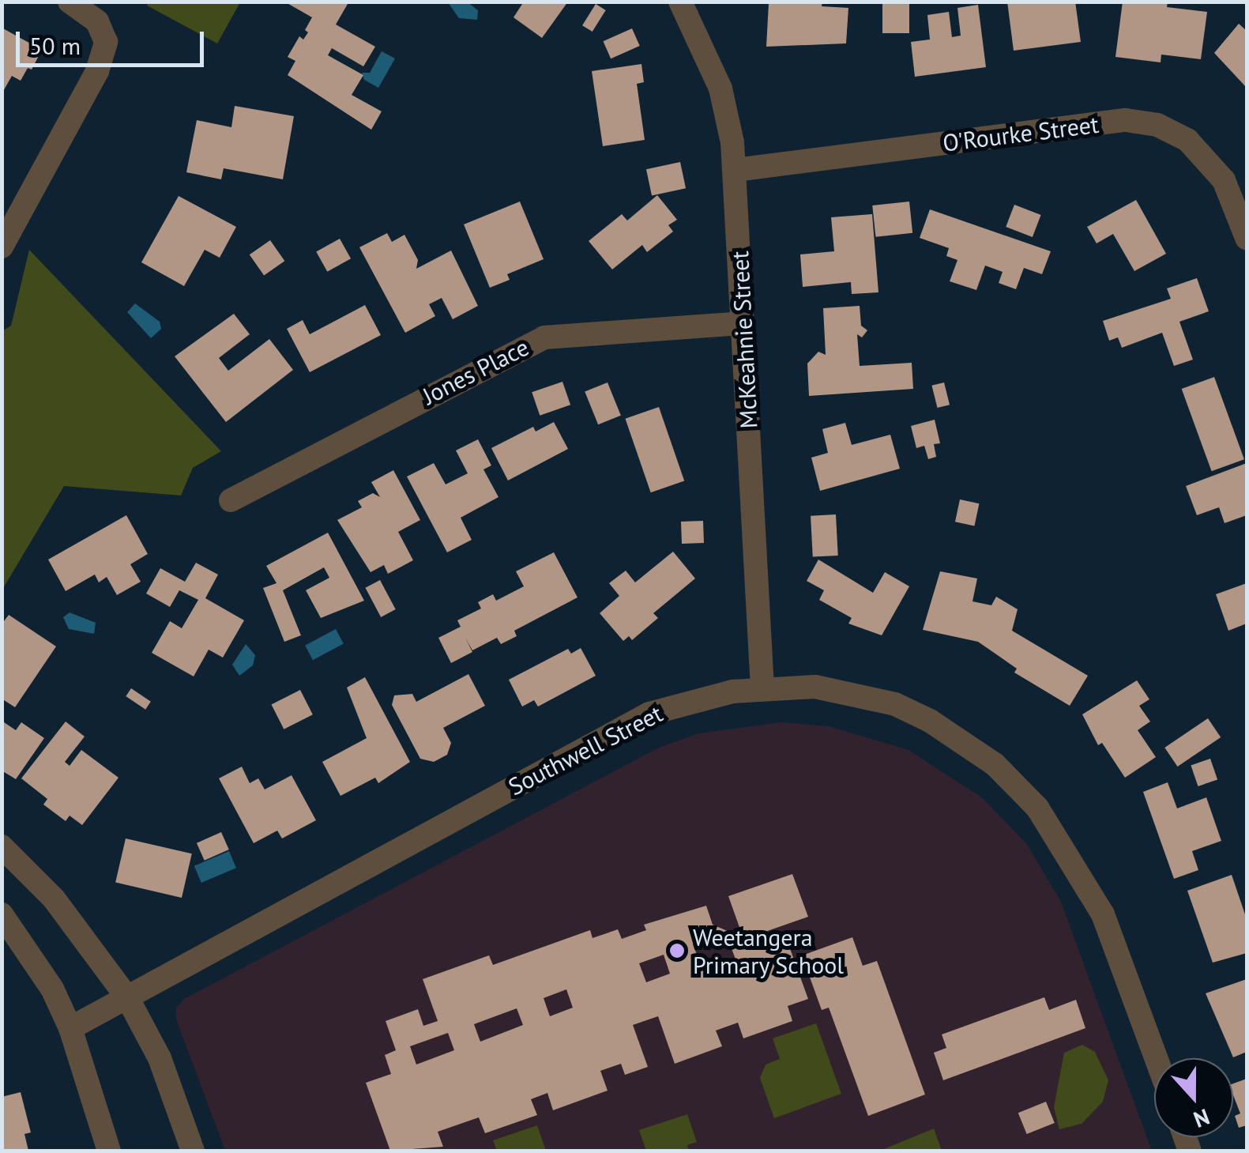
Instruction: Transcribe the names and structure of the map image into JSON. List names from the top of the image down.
{
  "streets": {
    "street": [
      "O'Rourke Street",
      "McKeahnie Street",
      "Jones Place",
      "Southwell Street"
    ]
  },
  "crossings": [
    ["O'Rourke Street", "McKeahnie Street"],
    ["McKeahnie Street", "Jones Place"],
    ["McKeahnie Street", "Southwell Street"]
  ],
  "places": ["Weetangera Primary School"],
  "scale_bar": "50 m",
  "north": "bottom"
}
